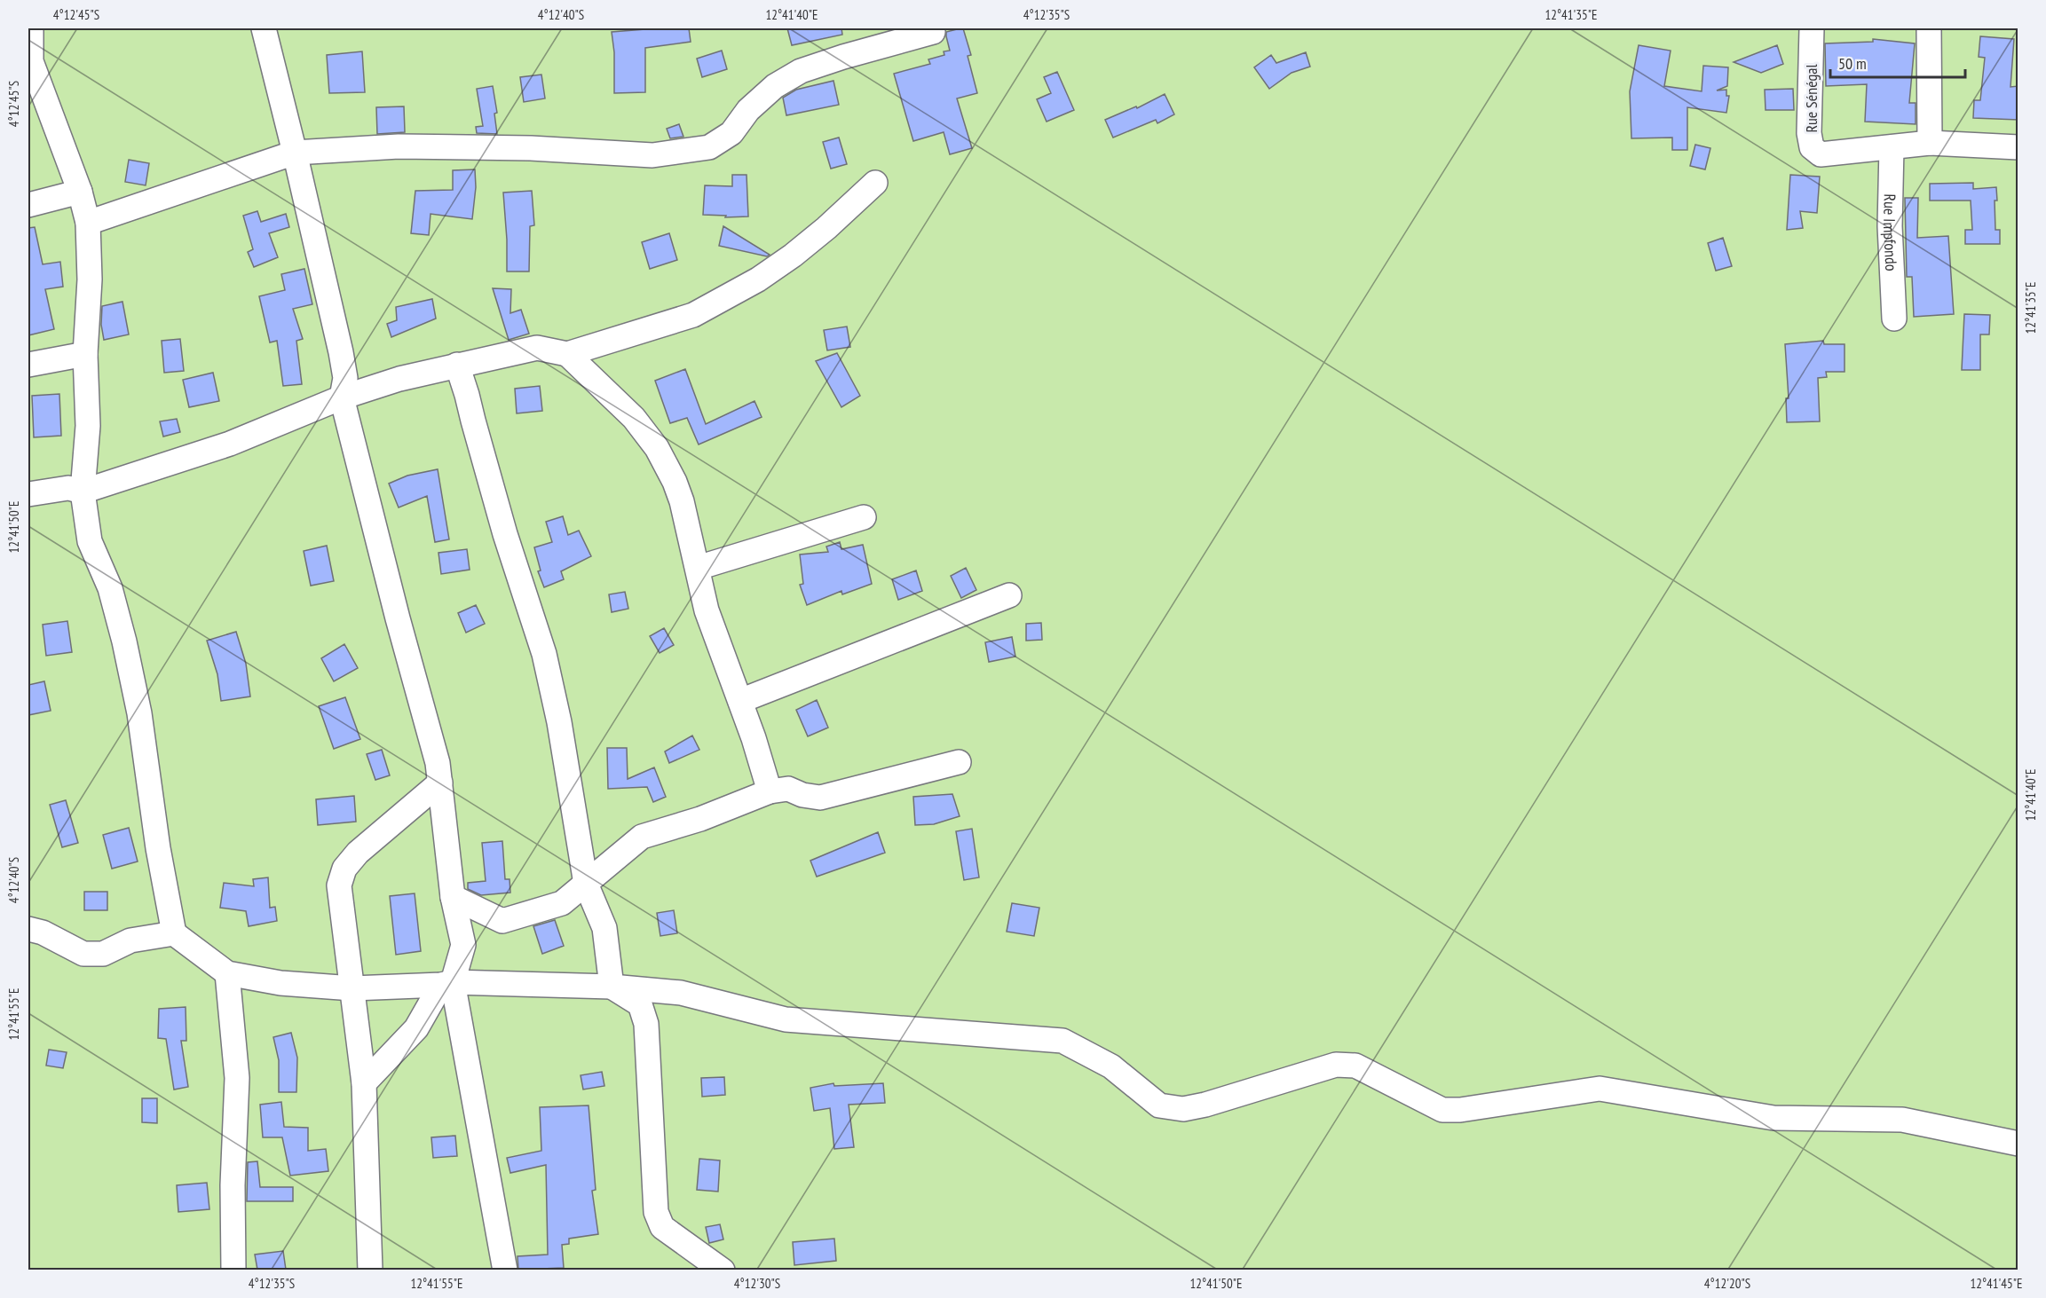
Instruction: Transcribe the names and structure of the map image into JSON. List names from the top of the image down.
{
  "streets": {
    "street": ["Rue Sénégal", "Rue Impfondo"]
  },
  "crossings": [
    ["Rue Sénégal", "Rue Impfondo"]
  ],
  "scale_bar": "50 m",
  "coordinates": [
    "4°12'45\"S",
    "4°12'40\"S",
    "12°41'40\"E",
    "4°12'35\"S",
    "12°41'35\"E",
    "12°41'50\"E",
    "12°41'55\"E",
    "4°12'30\"S",
    "4°12'20\"S",
    "12°41'45\"E"
  ]
}
